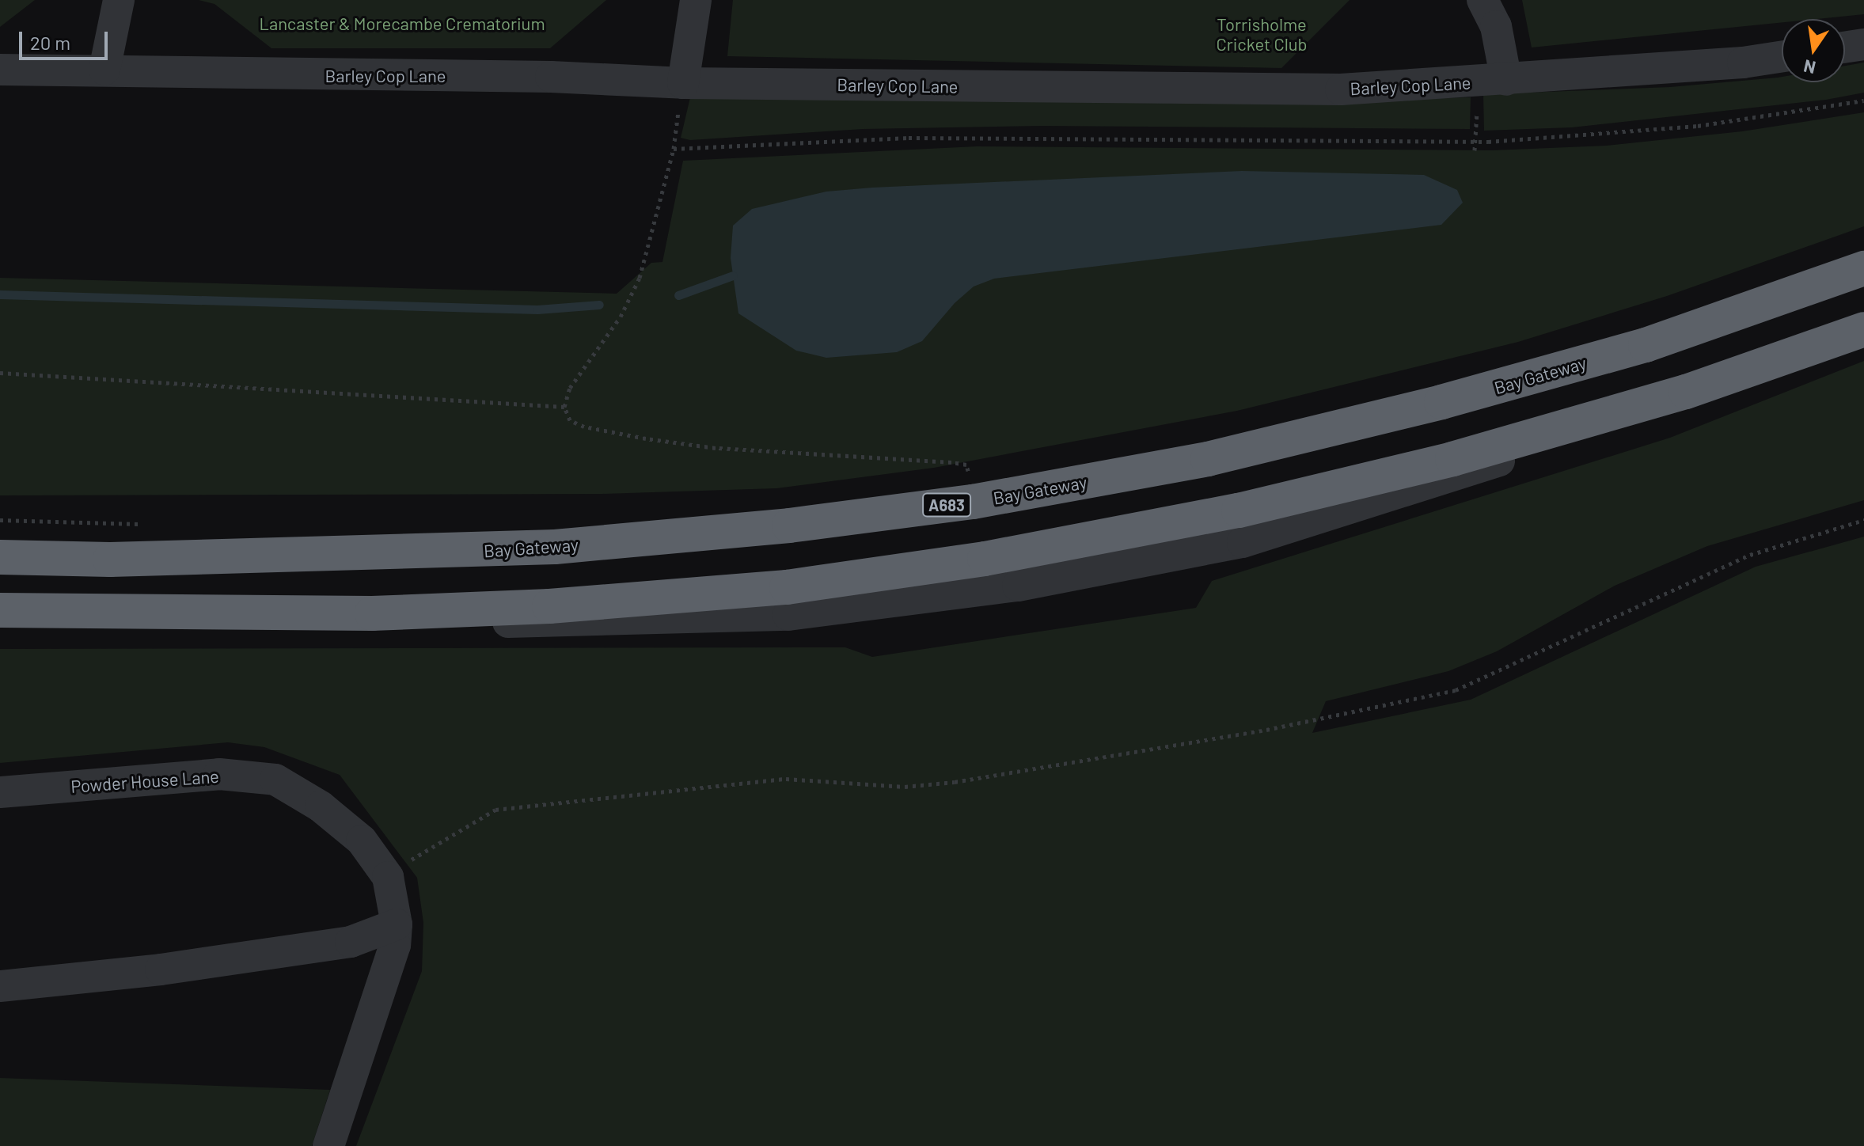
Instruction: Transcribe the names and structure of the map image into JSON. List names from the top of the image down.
{
  "streets": {
    "highway": ["Bay Gateway", "A683"],
    "street": ["Barley Cop Lane", "Powder House Lane"]
  },
  "parks": ["Lancaster & Morecambe Crematorium", "Torrisholme Cricket Club"],
  "scale_bar": "20 m",
  "north": "bottom"
}
